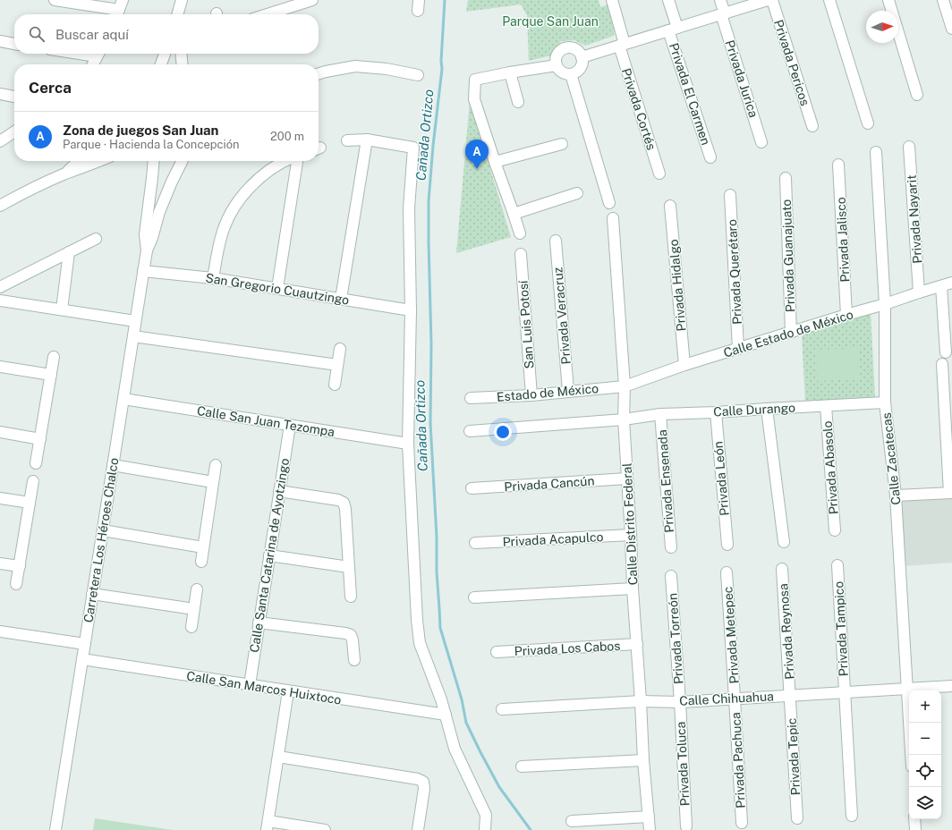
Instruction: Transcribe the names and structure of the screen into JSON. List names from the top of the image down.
{
  "streets": {
    "street": [
      "Privada Pericos",
      "Privada Jurica",
      "Privada El Carmen",
      "Privada Cortés",
      "Privada Nayarit",
      "Privada Jalisco",
      "Privada Guanajuato",
      "Privada Querétaro",
      "Privada Hidalgo",
      "San Gregorio Cuautzingo",
      "Privada Veracruz",
      "San Luis Potosí",
      "Calle Estado de México",
      "Estado de México",
      "Calle Durango",
      "Calle San Juan Tezompa",
      "Calle Zacatecas",
      "Privada Abasolo",
      "Privada León",
      "Privada Ensenada",
      "Privada Cancún",
      "Calle Distrito Federal",
      "Privada Acapulco",
      "Carretera Los Héroes Chalco",
      "Calle Santa Catarina de Ayotzingo",
      "Privada Tampico",
      "Privada Reynosa",
      "Privada Metepec",
      "Privada Torreón",
      "Privada Los Cabos",
      "Calle San Marcos Huixtoco",
      "Calle Chihuahua",
      "Privada Tepic",
      "Privada Pachuca",
      "Privada Toluca"
    ]
  },
  "crossings": [
    ["Privada Nayarit", "Calle Estado de México"],
    ["Privada Jalisco", "Calle Estado de México"],
    ["Privada Guanajuato", "Calle Estado de México"],
    ["Privada Querétaro", "Calle Estado de México"],
    ["Privada Hidalgo", "Calle Estado de México"],
    ["San Gregorio Cuautzingo", "Carretera Los Héroes Chalco"],
    ["Privada Veracruz", "Estado de México"],
    ["San Luis Potosí", "Estado de México"],
    ["Calle Estado de México", "Estado de México"],
    ["Calle Estado de México", "Calle Zacatecas"],
    ["Calle Estado de México", "Calle Distrito Federal"],
    ["Estado de México", "Calle Distrito Federal"],
    ["Calle Durango", "Calle Zacatecas"],
    ["Calle Durango", "Privada Abasolo"],
    ["Calle Durango", "Privada León"],
    ["Calle Durango", "Privada Ensenada"],
    ["Calle Durango", "Calle Distrito Federal"],
    ["Calle San Juan Tezompa", "Carretera Los Héroes Chalco"],
    ["Calle San Juan Tezompa", "Calle Santa Catarina de Ayotzingo"],
    ["Calle Zacatecas", "Calle Chihuahua"],
    ["Privada Cancún", "Calle Distrito Federal"],
    ["Calle Distrito Federal", "Privada Acapulco"],
    ["Calle Distrito Federal", "Privada Los Cabos"],
    ["Calle Distrito Federal", "Calle Chihuahua"],
    ["Carretera Los Héroes Chalco", "Calle San Marcos Huixtoco"],
    ["Calle Santa Catarina de Ayotzingo", "Calle San Marcos Huixtoco"],
    ["Privada Tampico", "Calle Chihuahua"],
    ["Privada Reynosa", "Calle Chihuahua"],
    ["Privada Reynosa", "Privada Tepic"],
    ["Privada Metepec", "Calle Chihuahua"],
    ["Privada Metepec", "Privada Pachuca"],
    ["Privada Torreón", "Calle Chihuahua"],
    ["Privada Torreón", "Privada Toluca"],
    ["Calle Chihuahua", "Privada Tepic"],
    ["Calle Chihuahua", "Privada Pachuca"],
    ["Calle Chihuahua", "Privada Toluca"]
  ],
  "water": ["Cañada Ortizco"],
  "parks": ["Parque San Juan"],
  "north": "right",
  "page": {
    "search": "Buscar aquí",
    "heading": "Cerca",
    "list": [
      {
        "mark": "A",
        "name": "Zona de juegos San Juan",
        "note": "Parque · Hacienda la Concepción",
        "value": "200 m"
      }
    ],
    "pins": "A",
    "map_buttons": ["+", "−"]
  }
}
